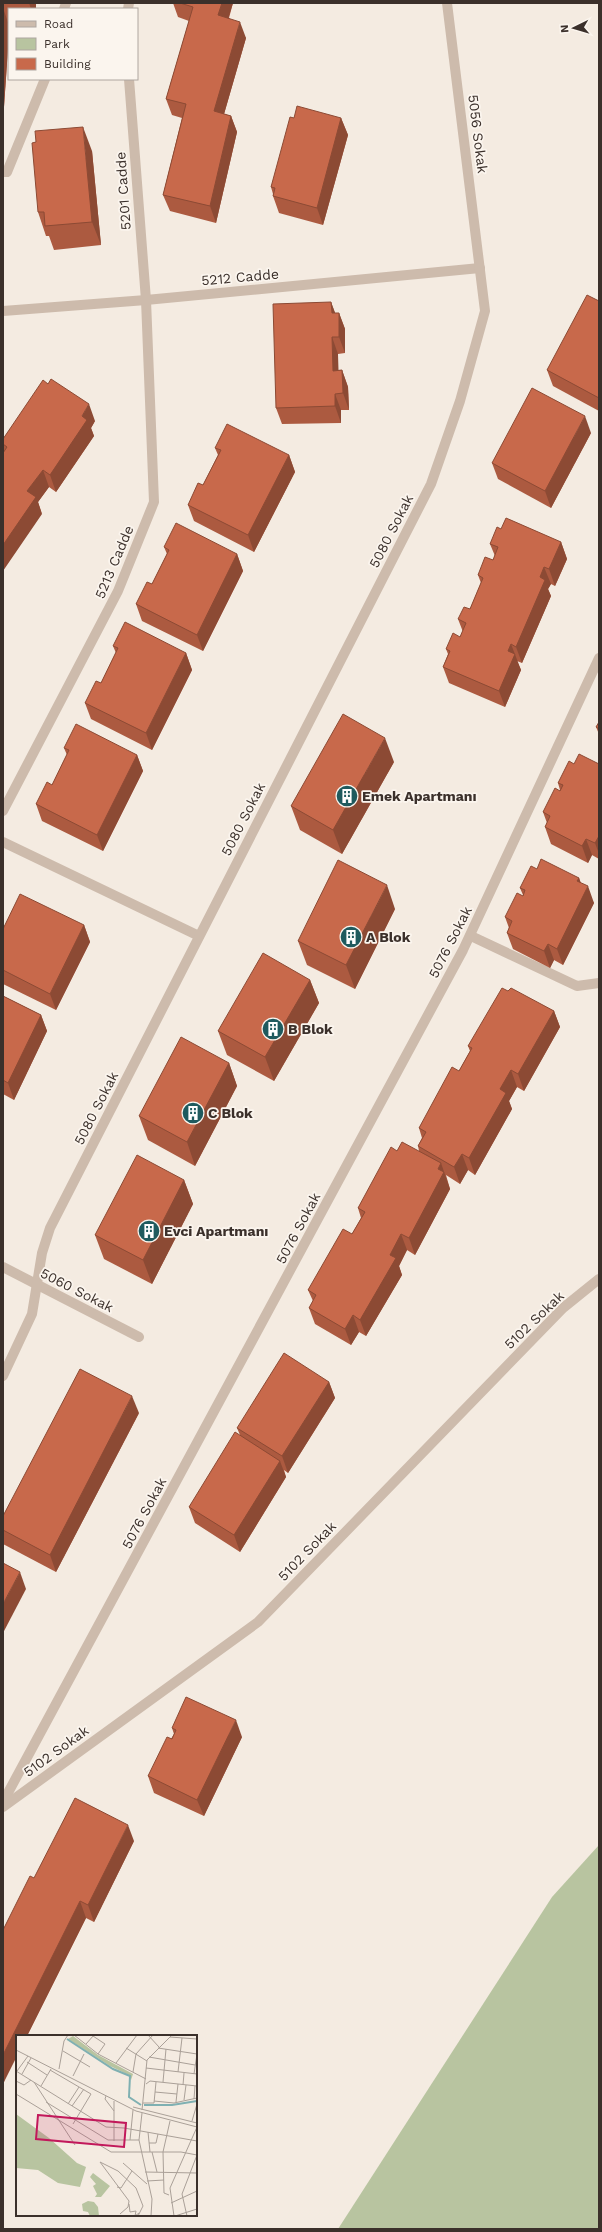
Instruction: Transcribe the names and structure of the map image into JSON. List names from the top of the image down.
{
  "streets": {
    "street": [
      "5056 Sokak",
      "5201 Cadde",
      "5212 Cadde",
      "5080 Sokak",
      "5213 Cadde",
      "5076 Sokak",
      "5060 Sokak",
      "5102 Sokak"
    ]
  },
  "crossings": [
    ["5056 Sokak", "5212 Cadde"],
    ["5056 Sokak", "5080 Sokak"],
    ["5201 Cadde", "5212 Cadde"],
    ["5201 Cadde", "5213 Cadde"],
    ["5212 Cadde", "5080 Sokak"],
    ["5212 Cadde", "5213 Cadde"],
    ["5080 Sokak", "5060 Sokak"]
  ],
  "places": {
    "building": [
      "Emek Apartmanı",
      "A Blok",
      "B Blok",
      "C Blok",
      "Evci Apartmanı"
    ]
  },
  "legend": ["Road", "Park", "Building"],
  "north": "left"
}
